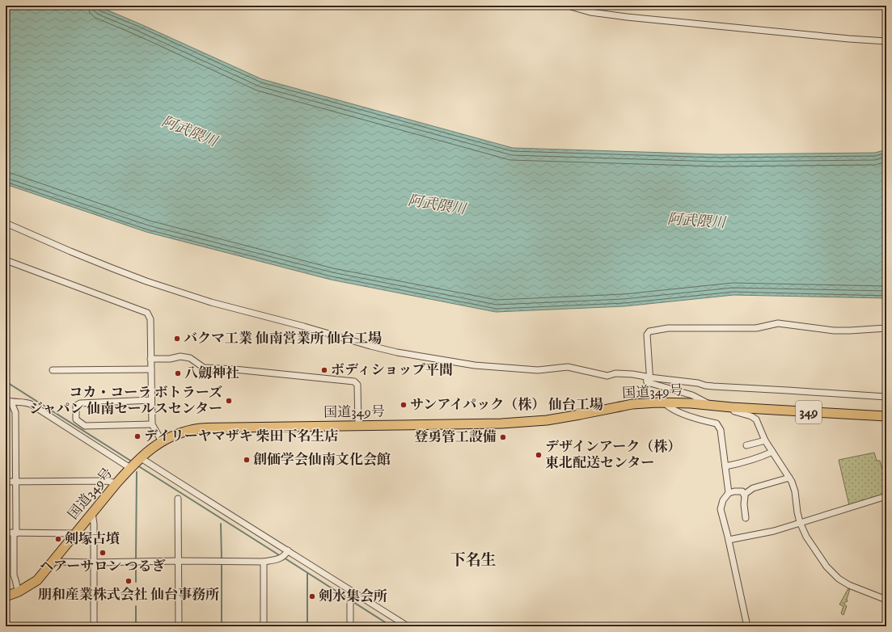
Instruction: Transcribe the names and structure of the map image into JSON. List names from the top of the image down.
{
  "streets": {
    "highway": ["国道349号", "349"]
  },
  "districts": ["下名生"],
  "water": ["阿武隈川"],
  "places": [
    "バクマ工業 仙南営業所 仙台工場",
    "ボディショップ平間",
    "八劔神社",
    "コカ・コーラ ボトラーズ ジャパン 仙南セールスセンター",
    "サンアイパック（株） 仙台工場",
    "デイリーヤマザキ 柴田下名生店",
    "登勇管工設備",
    "デザインアーク（株） 東北配送センター",
    "創価学会仙南文化会館",
    "剣塚古墳",
    "ヘアーサロン つるぎ",
    "朋和産業株式会社 仙台事務所",
    "剣水集会所"
  ]
}
